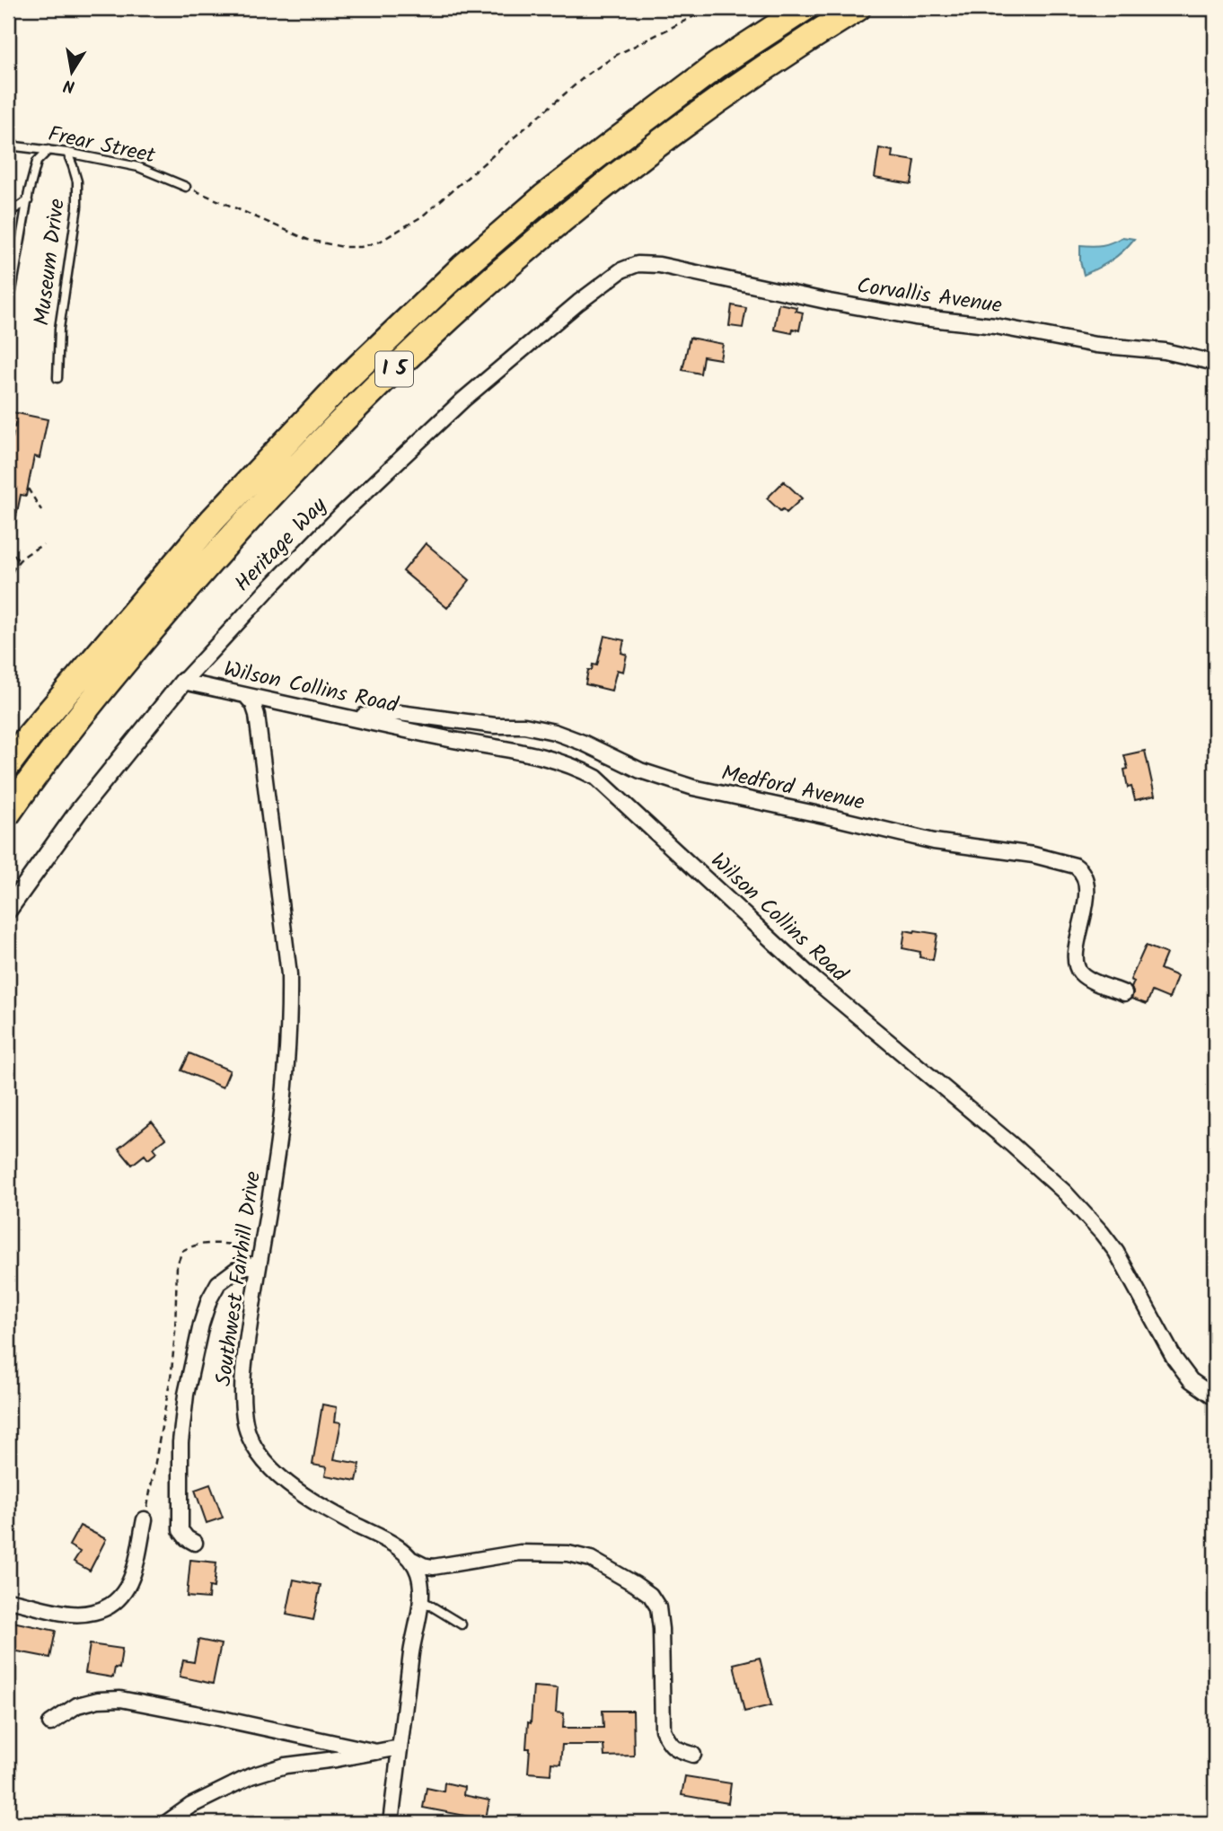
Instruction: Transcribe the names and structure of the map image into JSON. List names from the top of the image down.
{
  "streets": {
    "highway": ["I 5"],
    "street": [
      "Corvallis Avenue",
      "Heritage Way",
      "Wilson Collins Road",
      "Medford Avenue",
      "Southwest Fairhill Drive"
    ],
    "lane": ["Frear Street", "Museum Drive"]
  },
  "crossings": [
    ["Frear Street", "Museum Drive"],
    ["Corvallis Avenue", "Heritage Way"],
    ["Heritage Way", "Wilson Collins Road"],
    ["Wilson Collins Road", "Medford Avenue"],
    ["Wilson Collins Road", "Southwest Fairhill Drive"]
  ],
  "north": "bottom"
}
